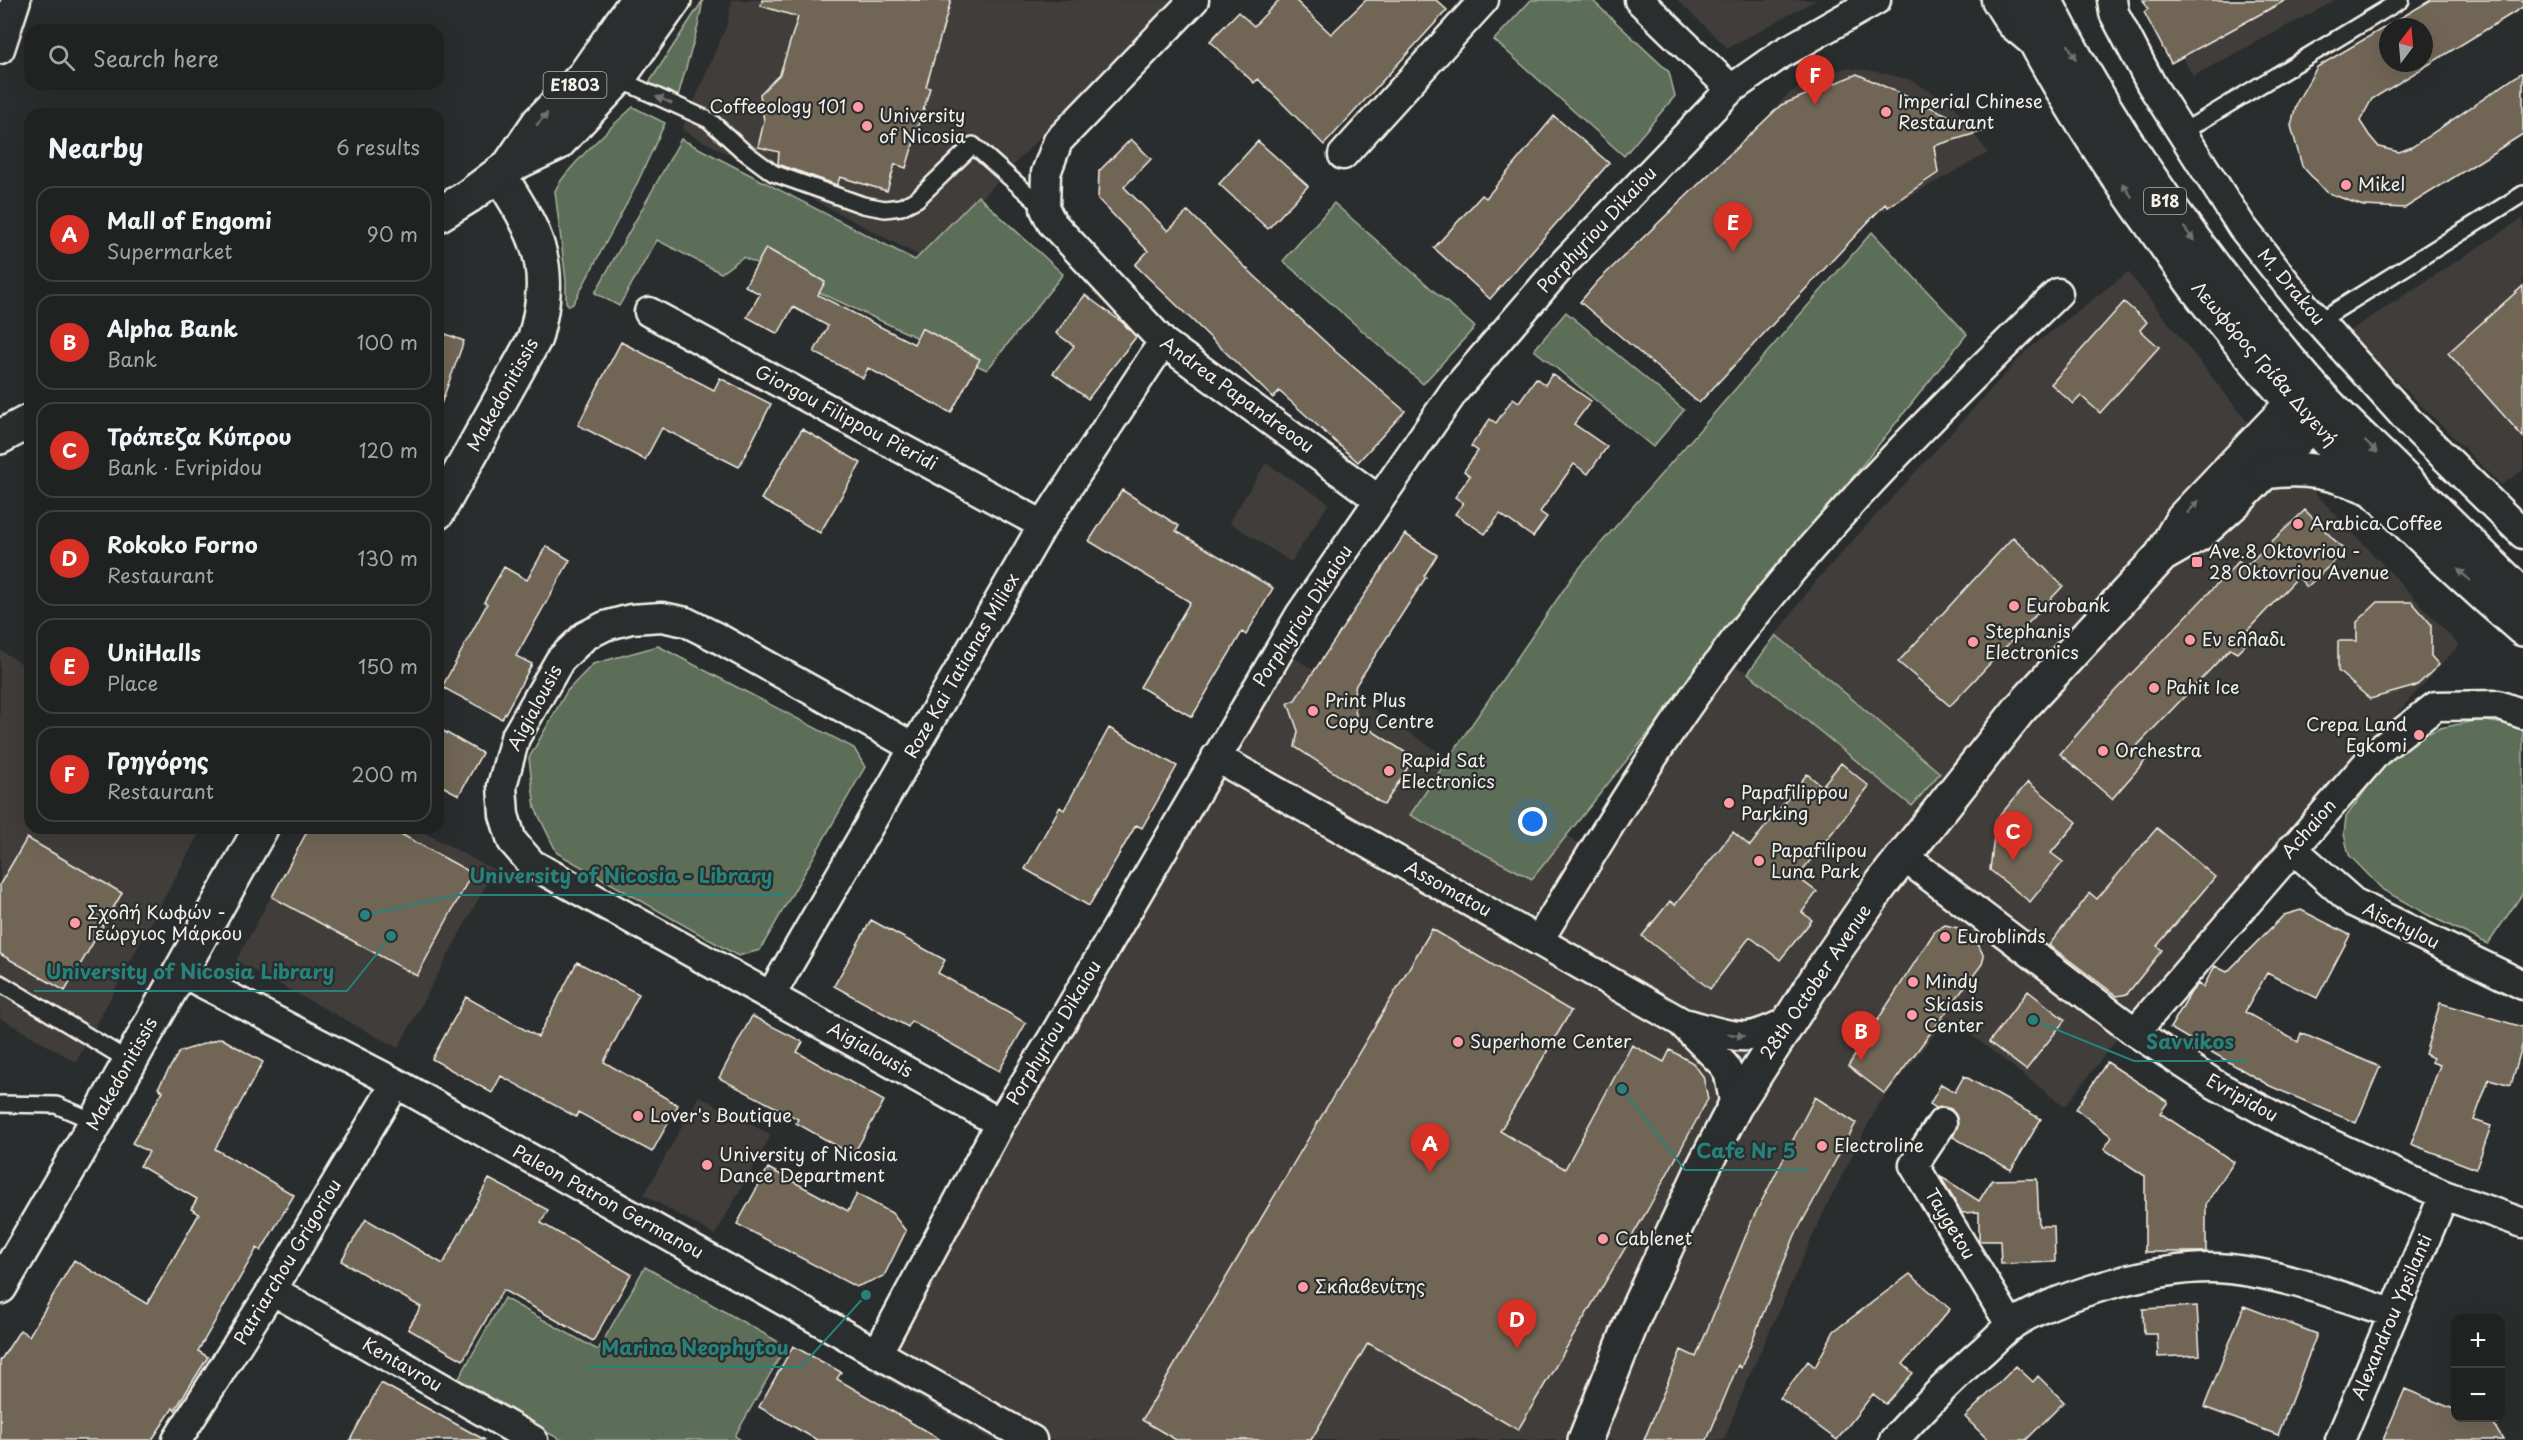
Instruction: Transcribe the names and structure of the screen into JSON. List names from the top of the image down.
{
  "streets": {
    "main road": [
      "E1803",
      "B18",
      "Λεωφόρος Γρίβα Διγενή",
      "Makedonitissis",
      "28th October Avenue"
    ],
    "street": [
      "Porphyriou Dikaiou",
      "M. Drakou",
      "Andrea Papandreoou",
      "Giorgou Filippou Pieridi",
      "Roze Kai Tatianas Miliex",
      "Aigialousis",
      "Achaion",
      "Assomatou",
      "Aischylou",
      "Evripidou",
      "Paleon Patron Germanou",
      "Taygetou",
      "Patriarchou Grigoriou",
      "Alexandrou Ypsilanti",
      "Kentavrou"
    ]
  },
  "crossings": [
    ["E1803", "Makedonitissis"],
    ["Porphyriou Dikaiou", "Andrea Papandreoou"],
    ["Porphyriou Dikaiou", "Aigialousis"],
    ["Porphyriou Dikaiou", "Assomatou"],
    ["Porphyriou Dikaiou", "Paleon Patron Germanou"],
    ["Λεωφόρος Γρίβα Διγενή", "28th October Avenue"],
    ["Makedonitissis", "Paleon Patron Germanou"],
    ["Andrea Papandreoou", "Roze Kai Tatianas Miliex"],
    ["Giorgou Filippou Pieridi", "Roze Kai Tatianas Miliex"],
    ["Roze Kai Tatianas Miliex", "Aigialousis"],
    ["Achaion", "Aischylou"],
    ["Achaion", "Evripidou"],
    ["Assomatou", "28th October Avenue"],
    ["28th October Avenue", "Evripidou"],
    ["Evripidou", "Alexandrou Ypsilanti"],
    ["Paleon Patron Germanou", "Patriarchou Grigoriou"],
    ["Patriarchou Grigoriou", "Kentavrou"]
  ],
  "places": {
    "other": [
      "Coffeeology 101",
      "Imperial Chinese Restaurant",
      "University of Nicosia",
      "Mikel",
      "Arabica Coffee",
      "Eurobank",
      "Εν ελλαδι",
      "Stephanis Electronics",
      "Pahit Ice",
      "Print Plus Copy Centre",
      "Crepa Land Egkomi",
      "Orchestra",
      "Rapid Sat Electronics",
      "Papafilippou Parking",
      "Papafilipou Luna Park",
      "University of Nicosia - Library",
      "Σχολή Κωφών - Γεώργιος Μάρκου",
      "University of Nicosia Library",
      "Euroblinds",
      "Mindy",
      "Skiasis Center",
      "Savvikos",
      "Superhome Center",
      "Cafe Nr 5",
      "Lover's Boutique",
      "Electroline",
      "University of Nicosia Dance Department",
      "Cablenet",
      "Σκλαβενίτης",
      "Marina Neophytou"
    ],
    "transit": ["Ave.8 Oktovriou - 28 Oktovriou Avenue"]
  },
  "north": "top",
  "page": {
    "search": "Search here",
    "pins": [
      "F",
      "E",
      "C",
      "B",
      "A",
      "D"
    ],
    "heading": ["Nearby", "6 results"],
    "list": [
      {
        "mark": "A",
        "name": "Mall of Engomi",
        "note": "Supermarket",
        "value": "90 m"
      },
      {
        "mark": "B",
        "name": "Alpha Bank",
        "note": "Bank",
        "value": "100 m"
      },
      {
        "mark": "C",
        "name": "Τράπεζα Κύπρου",
        "note": "Bank · Evripidou",
        "value": "120 m"
      },
      {
        "mark": "D",
        "name": "Rokoko Forno",
        "note": "Restaurant",
        "value": "130 m"
      },
      {
        "mark": "E",
        "name": "UniHalls",
        "note": "Place",
        "value": "150 m"
      },
      {
        "mark": "F",
        "name": "Γρηγόρης",
        "note": "Restaurant",
        "value": "200 m"
      }
    ],
    "map_buttons": ["+", "−"]
  }
}
